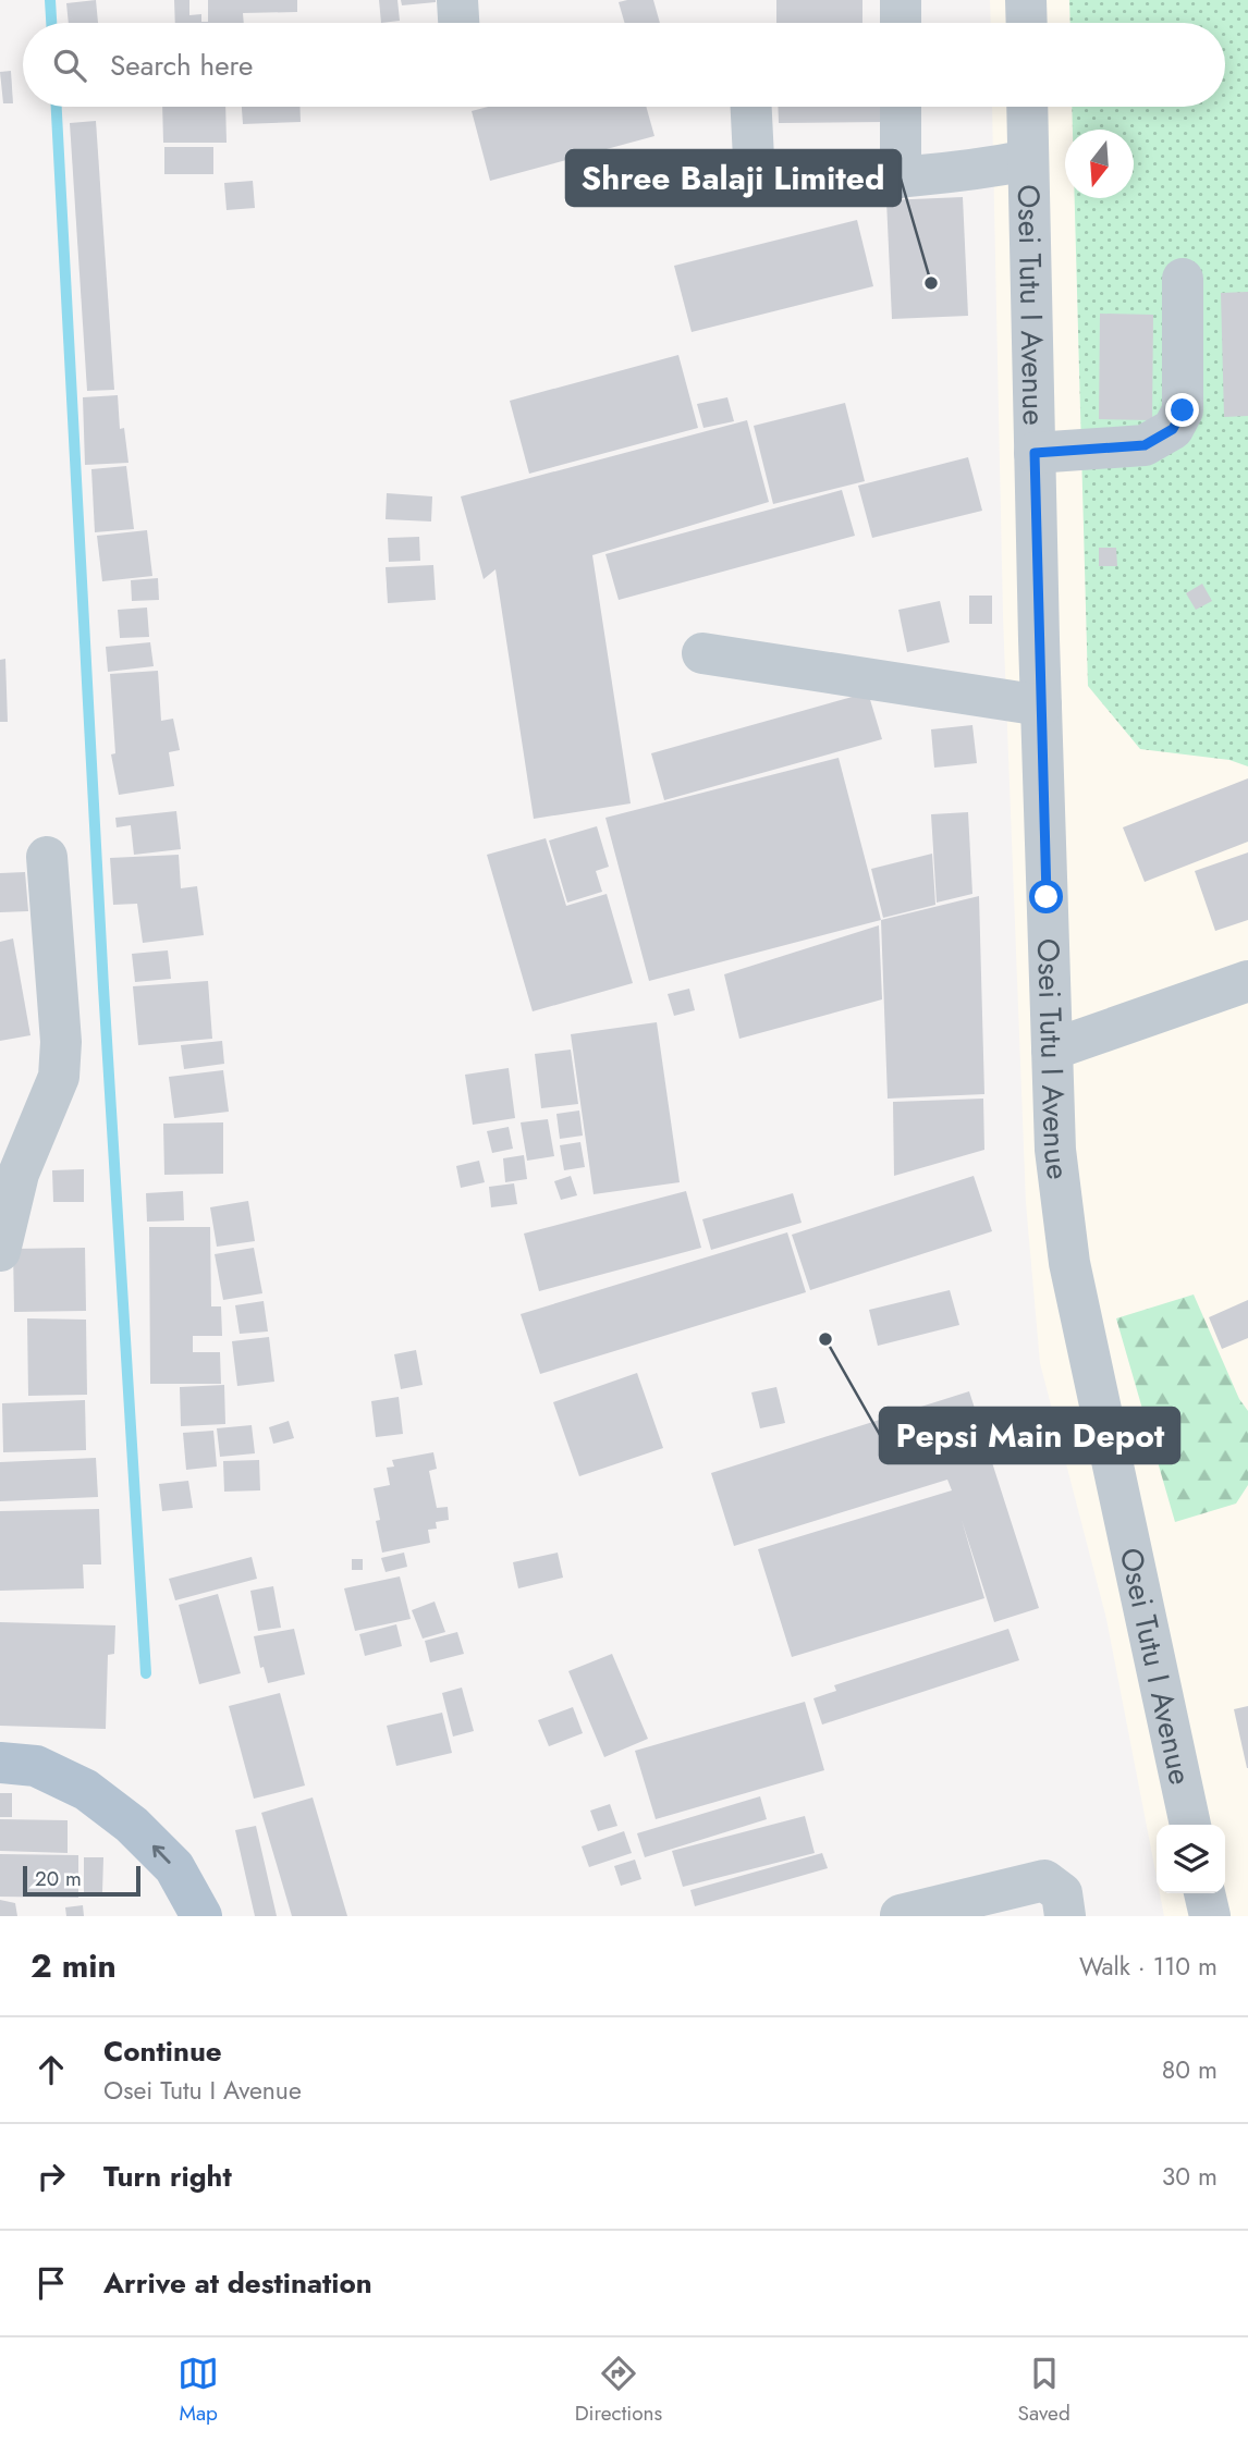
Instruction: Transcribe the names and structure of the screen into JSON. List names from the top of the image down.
{
  "streets": {
    "street": ["Osei Tutu I Avenue"]
  },
  "places": ["Shree Balaji Limited", "Pepsi Main Depot"],
  "scale_bar": "20 m",
  "north": "bottom",
  "page": {
    "search": "Search here",
    "scale": "20 m",
    "heading": ["2 min", "Walk · 110 m"],
    "list": [
      ["Continue", "Osei Tutu I Avenue", "80 m"],
      ["Turn right", "30 m"],
      "Arrive at destination"
    ],
    "nav": ["Map", "Directions", "Saved"]
  }
}
